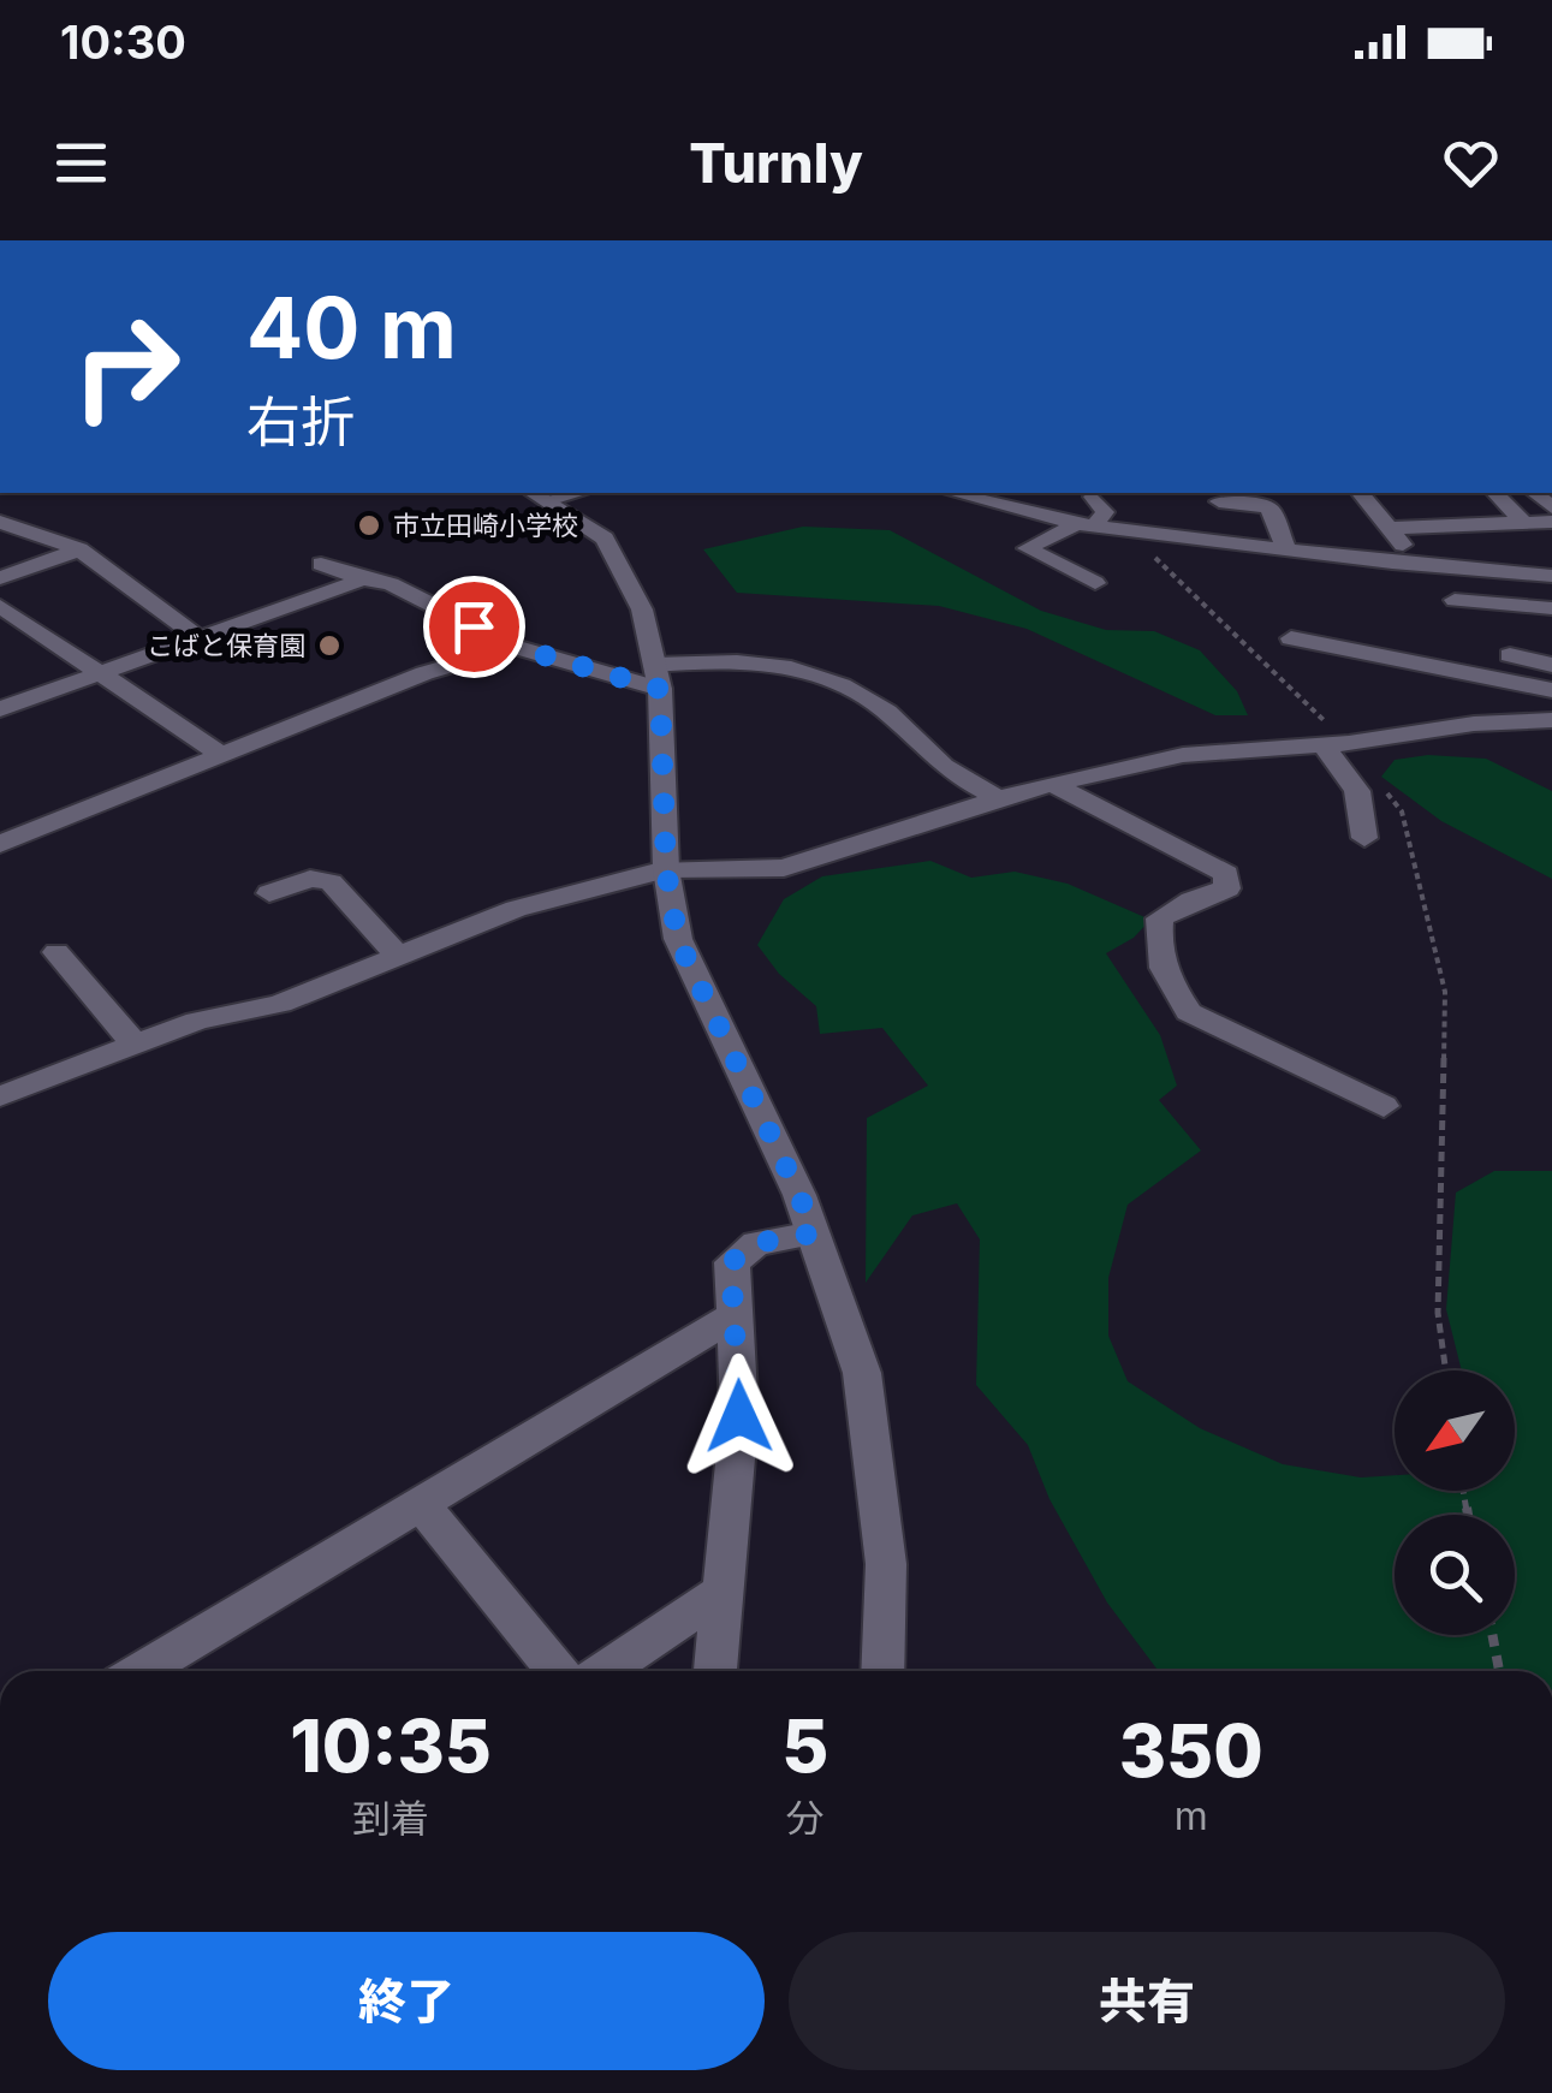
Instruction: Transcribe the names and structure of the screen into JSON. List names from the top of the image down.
{
  "places": ["市立田崎小学校", "こばと保育園"],
  "north": "bottom left",
  "page": {
    "status": "10:30",
    "header": "Turnly",
    "turn": ["40 m", "右折"],
    "eta": [
      "10:35",
      "到着",
      "5",
      "分",
      "350",
      "m"
    ],
    "buttons": ["終了", "共有"]
  }
}
